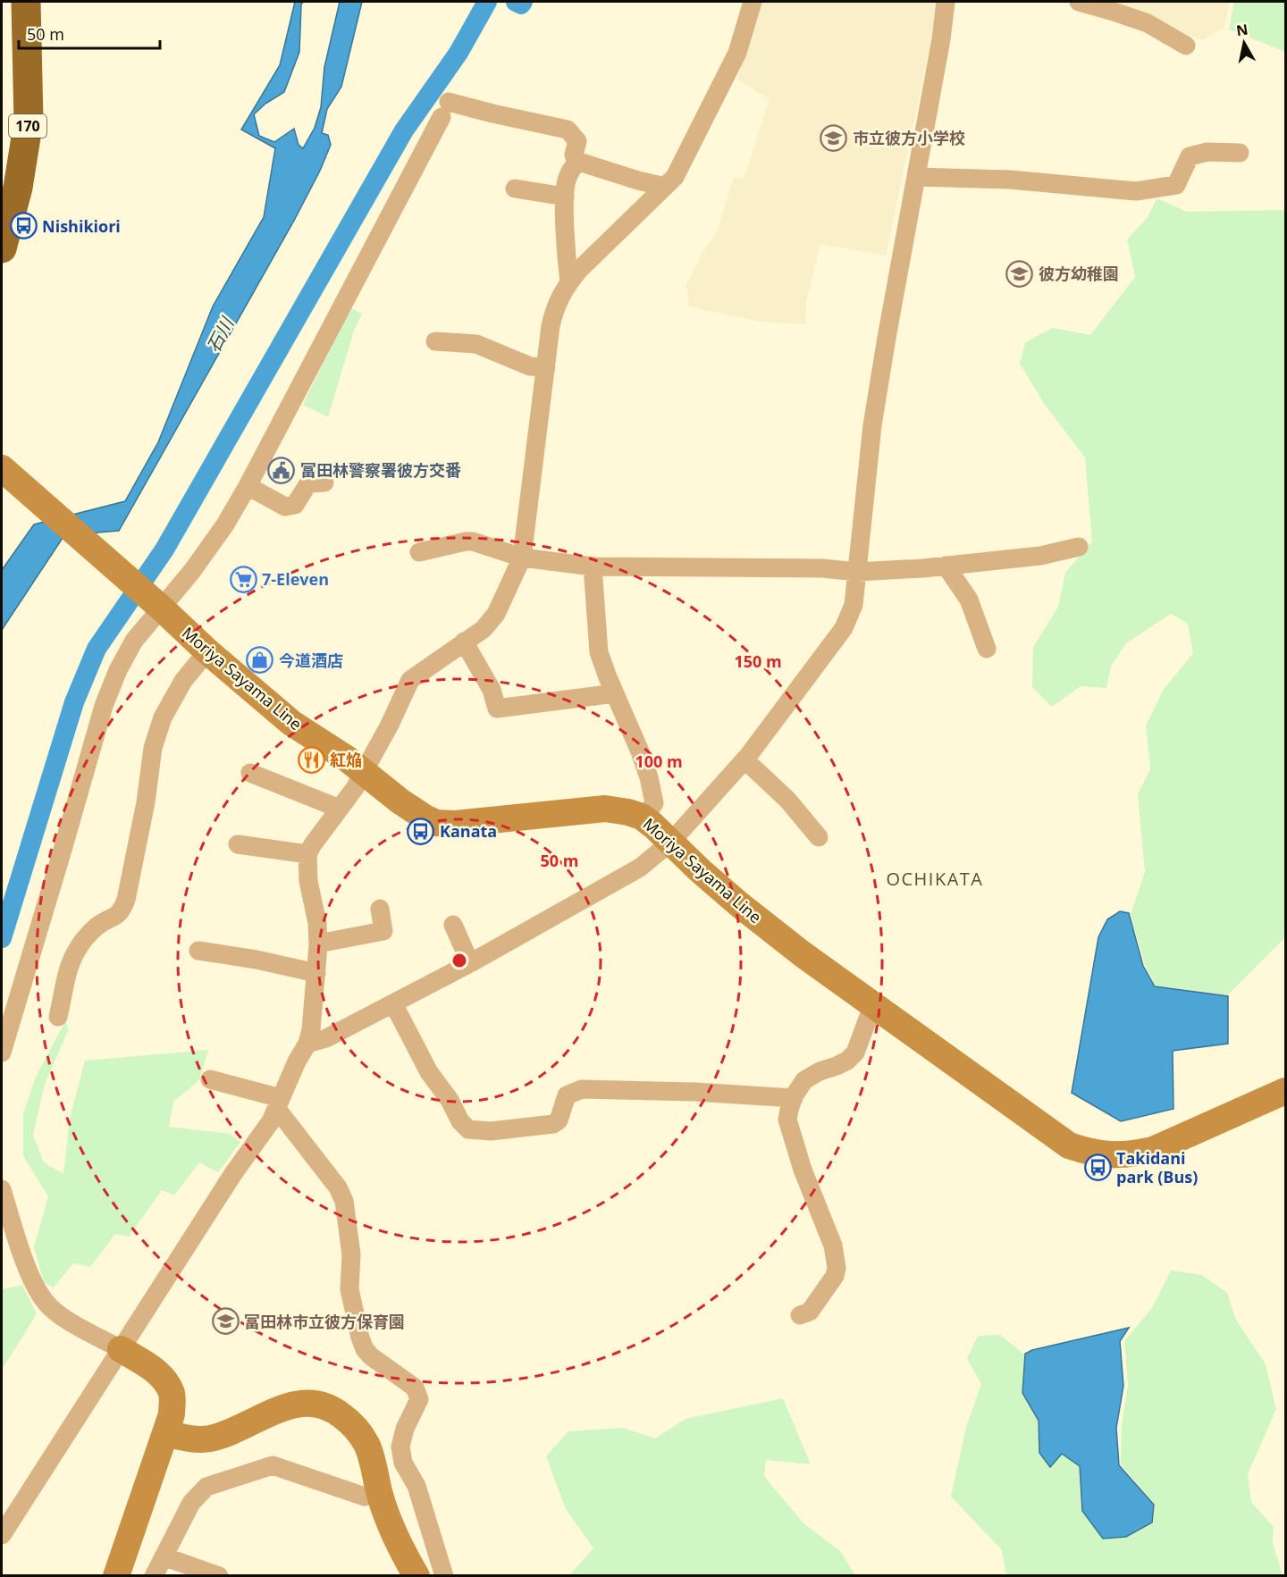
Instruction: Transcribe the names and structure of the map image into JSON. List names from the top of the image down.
{
  "streets": {
    "highway": ["170"],
    "main road": ["Moriya Sayama Line"]
  },
  "districts": ["OCHIKATA"],
  "water": ["石川"],
  "places": {
    "school or university": ["市立彼方小学校", "彼方幼稚園", "富田林市立彼方保育園"],
    "bus stop": ["Nishikiori", "Kanata", "Takidani park (Bus)"],
    "public building": ["富田林警察署彼方交番"],
    "supermarket": ["7-Eleven"],
    "shop": ["今道酒店"],
    "restaurant": ["紅焔"]
  },
  "scale_bar": "50 m",
  "north": "top",
  "rings": ["150 m", "100 m", "50 m"]
}
